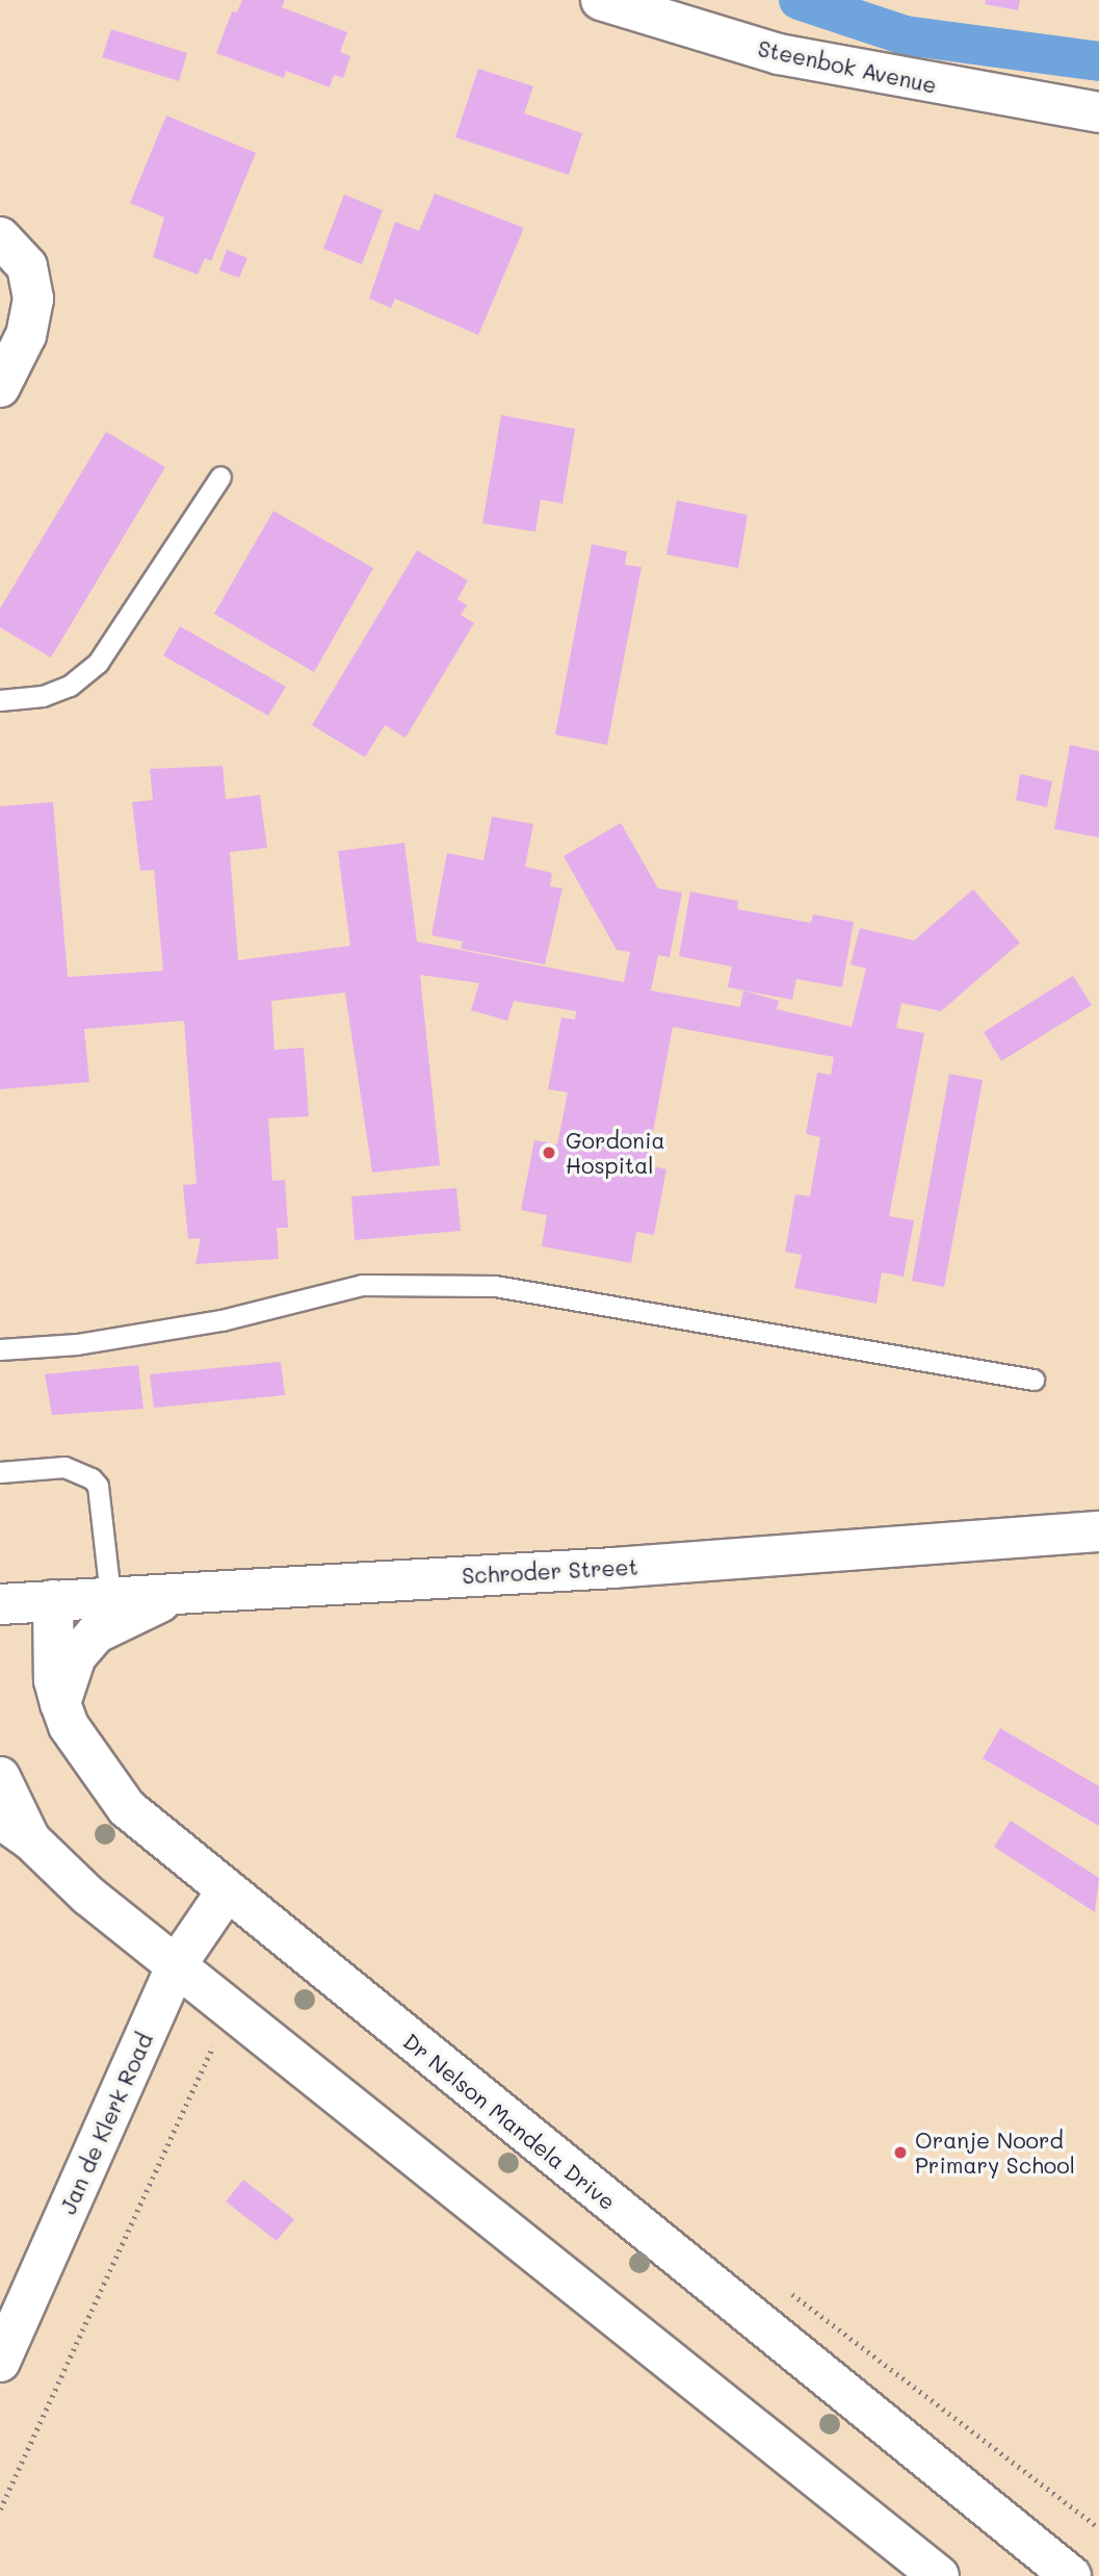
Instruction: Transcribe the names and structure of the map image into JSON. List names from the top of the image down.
{
  "streets": {
    "main road": [
      "Steenbok Avenue",
      "Schroder Street",
      "Dr Nelson Mandela Drive",
      "Jan de Klerk Road"
    ]
  },
  "crossings": [
    ["Schroder Street", "Dr Nelson Mandela Drive"],
    ["Dr Nelson Mandela Drive", "Jan de Klerk Road"]
  ],
  "places": ["Gordonia Hospital", "Oranje Noord Primary School"]
}
